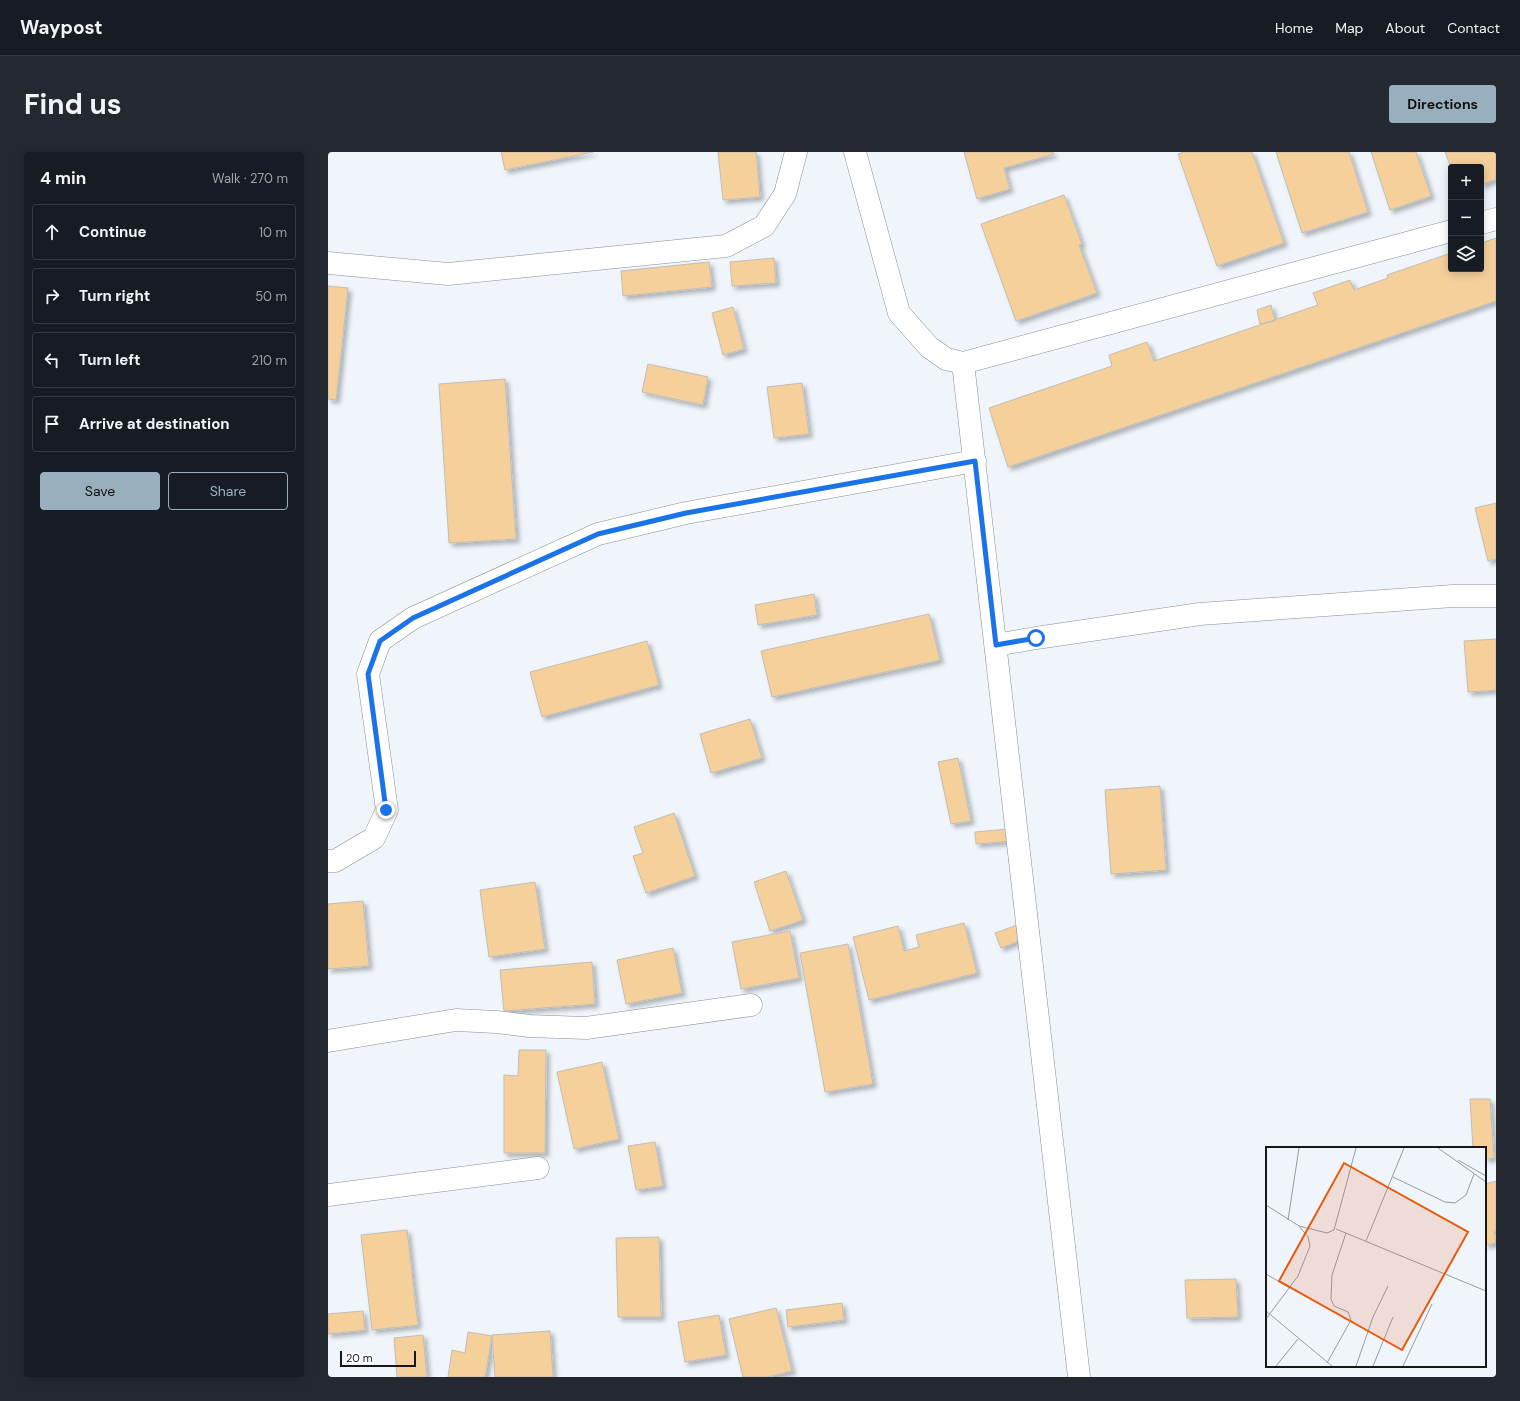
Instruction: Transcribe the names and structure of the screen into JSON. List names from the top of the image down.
{
  "scale_bar": "20 m",
  "page": {
    "header": "Waypost",
    "nav": [
      "Home",
      "Map",
      "About",
      "Contact"
    ],
    "buttons": [
      "Directions",
      ["Save", "Share"]
    ],
    "title": "Find us",
    "heading": ["4 min", "Walk · 270 m"],
    "map_buttons": ["+", "−"],
    "list": [
      ["Continue", "10 m"],
      ["Turn right", "50 m"],
      ["Turn left", "210 m"],
      "Arrive at destination"
    ],
    "scale": "20 m"
  }
}
